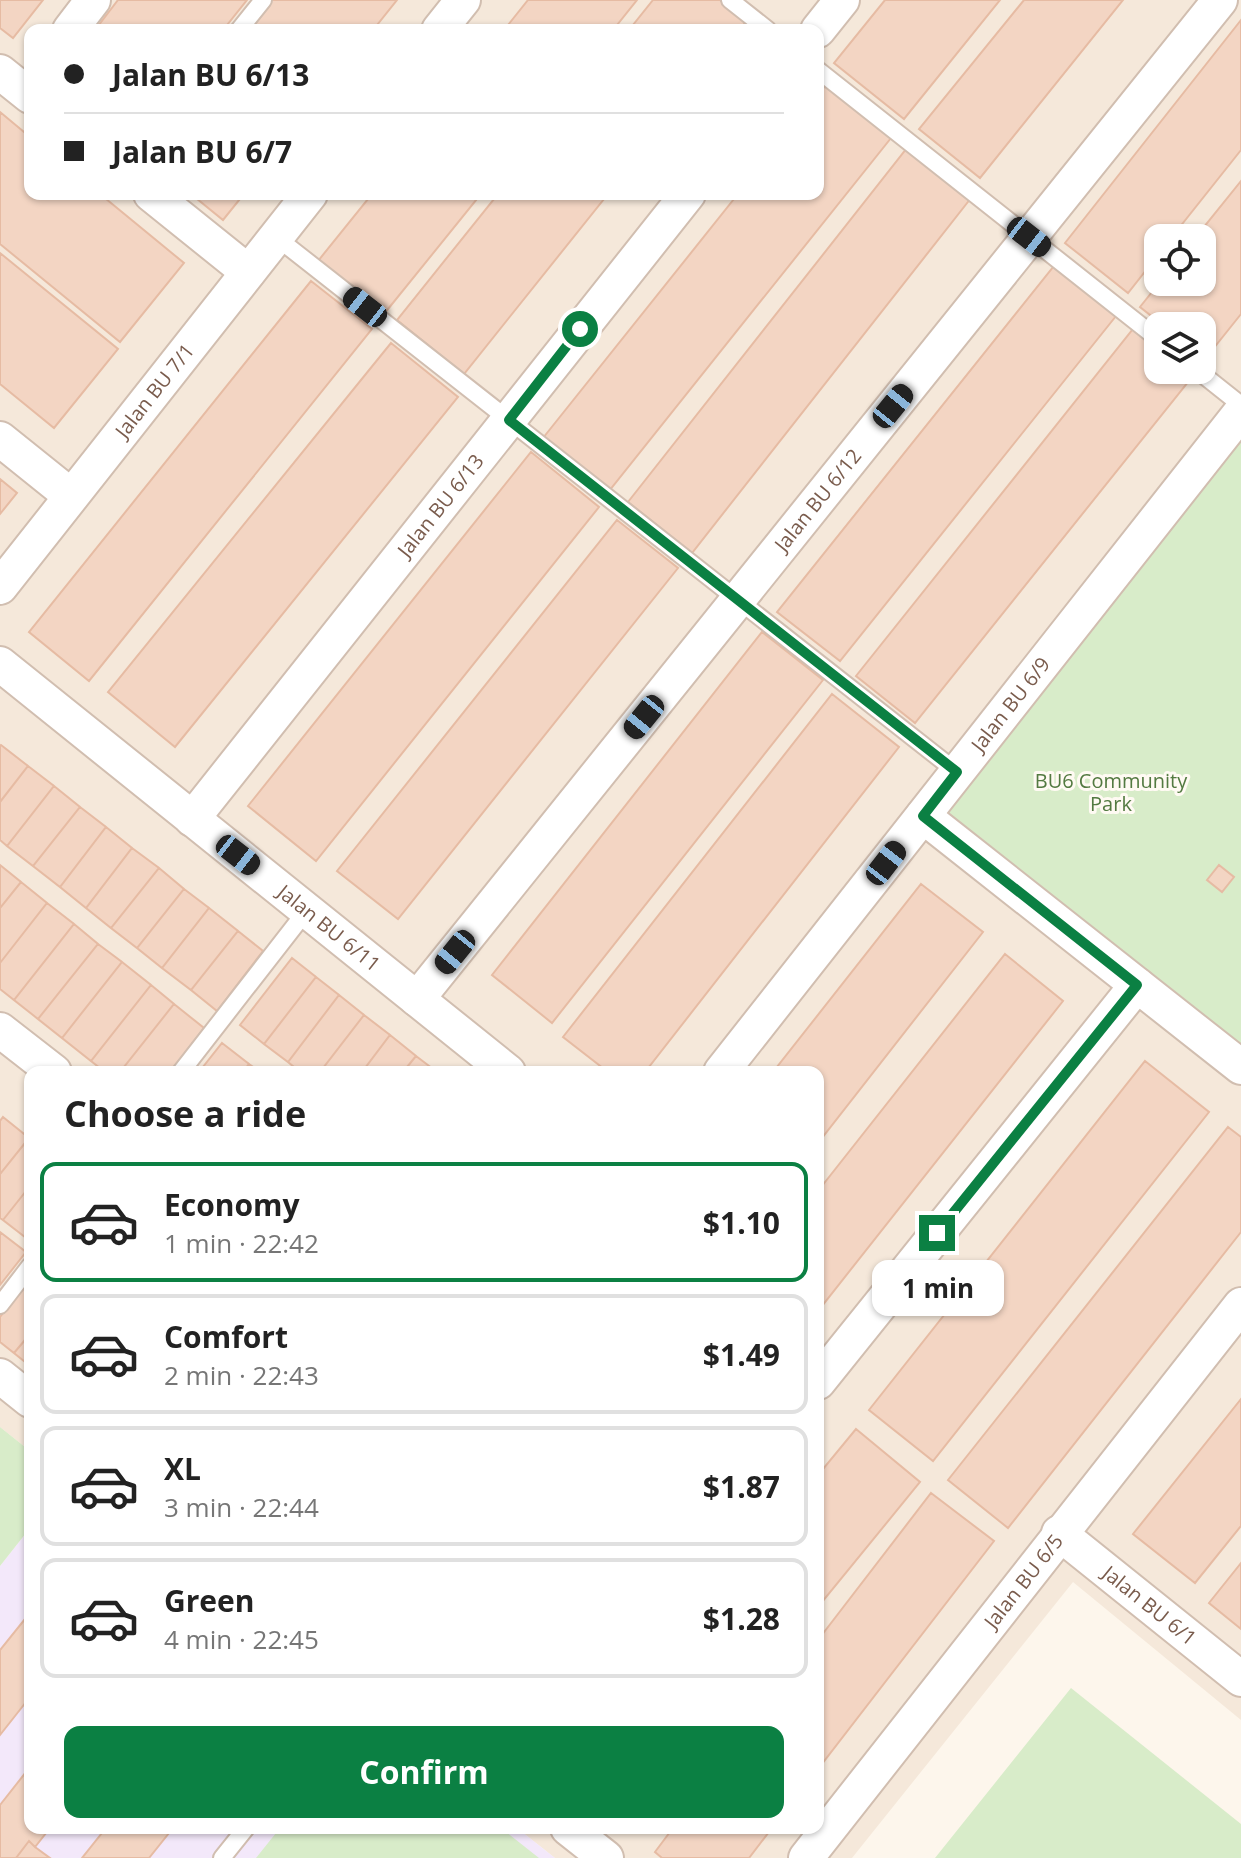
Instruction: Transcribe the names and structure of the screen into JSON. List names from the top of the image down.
{
  "streets": {
    "street": [
      "Jalan BU 7/1",
      "Jalan BU 6/12",
      "Jalan BU 6/13",
      "Jalan BU 6/9",
      "Jalan BU 6/11",
      "Jalan BU 6/5",
      "Jalan BU 6/1"
    ]
  },
  "crossings": [
    ["Jalan BU 6/12", "Jalan BU 6/11"],
    ["Jalan BU 6/13", "Jalan BU 6/11"],
    ["Jalan BU 6/5", "Jalan BU 6/1"]
  ],
  "parks": ["BU6 Community Park"],
  "page": {
    "banner": ["Jalan BU 6/13", "Jalan BU 6/7"],
    "heading": "Choose a ride",
    "list": [
      {
        "name": "Economy",
        "note": "1 min · 22:42",
        "value": "$1.10"
      },
      {
        "name": "Comfort",
        "note": "2 min · 22:43",
        "value": "$1.49"
      },
      {
        "name": "XL",
        "note": "3 min · 22:44",
        "value": "$1.87"
      },
      {
        "name": "Green",
        "note": "4 min · 22:45",
        "value": "$1.28"
      }
    ],
    "bubble": "1 min",
    "buttons": "Confirm"
  }
}
